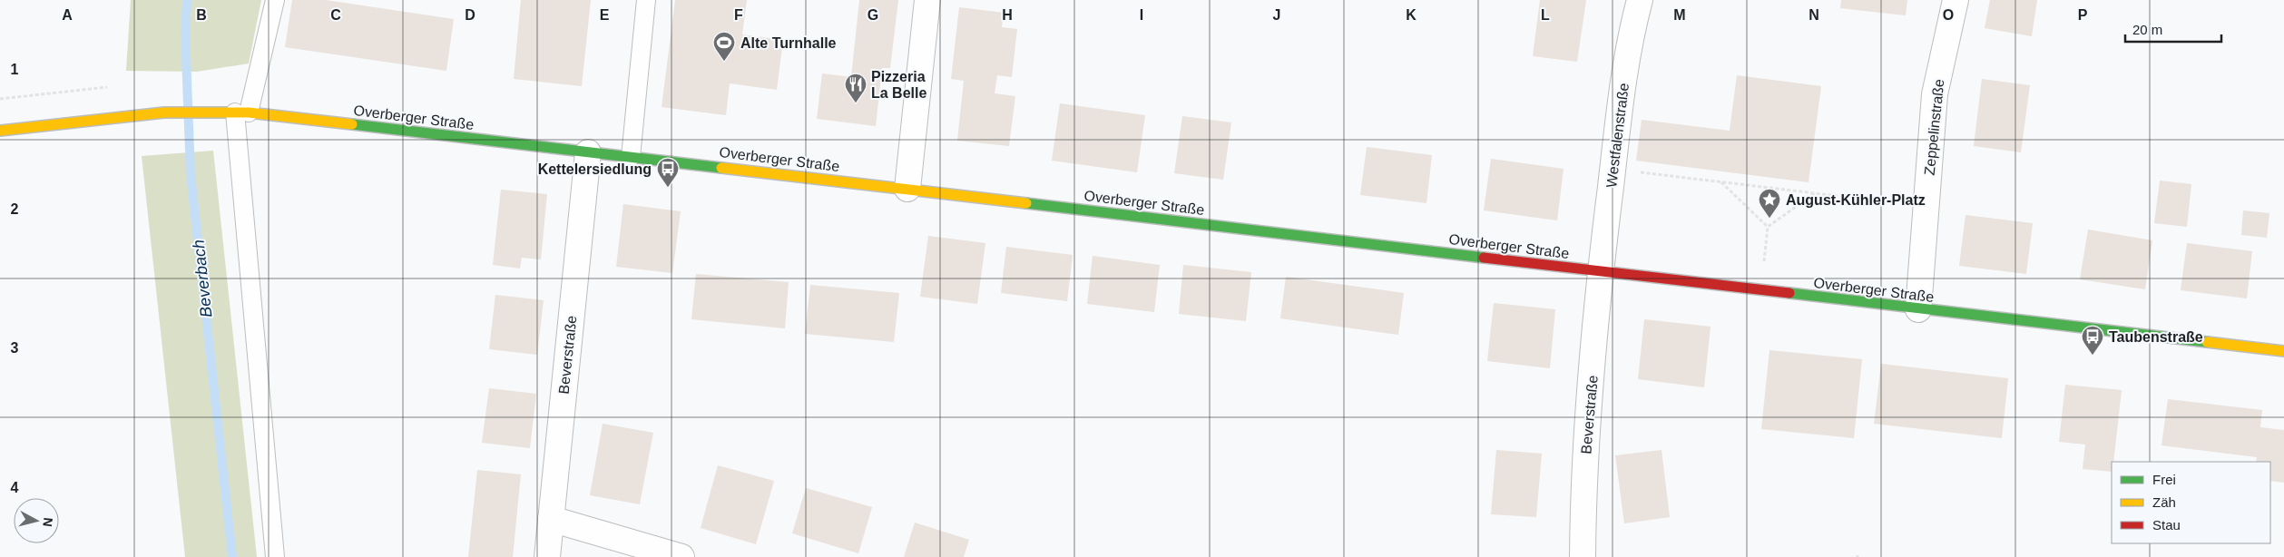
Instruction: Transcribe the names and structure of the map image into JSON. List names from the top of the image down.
{
  "streets": {
    "street": [
      "Overberger Straße",
      "Zeppelinstraße",
      "Westfalenstraße",
      "Beverstraße"
    ]
  },
  "crossings": [
    ["Overberger Straße", "Zeppelinstraße"],
    ["Overberger Straße", "Westfalenstraße"],
    ["Overberger Straße", "Beverstraße"],
    ["Westfalenstraße", "Beverstraße"]
  ],
  "water": ["Beverbach"],
  "places": {
    "sports": ["Alte Turnhalle"],
    "restaurant": ["Pizzeria La Belle"],
    "bus stop": ["Kettelersiedlung", "Taubenstraße"],
    "place": ["August-Kühler-Platz"]
  },
  "legend": ["Frei", "Zäh", "Stau"],
  "scale_bar": "20 m",
  "north": "right",
  "grid": {
    "columns": [
      "A",
      "B",
      "C",
      "D",
      "E",
      "F",
      "G",
      "H",
      "I",
      "J",
      "K",
      "L",
      "M",
      "N",
      "O",
      "P"
    ],
    "rows": [
      "1",
      "2",
      "3",
      "4"
    ]
  }
}
